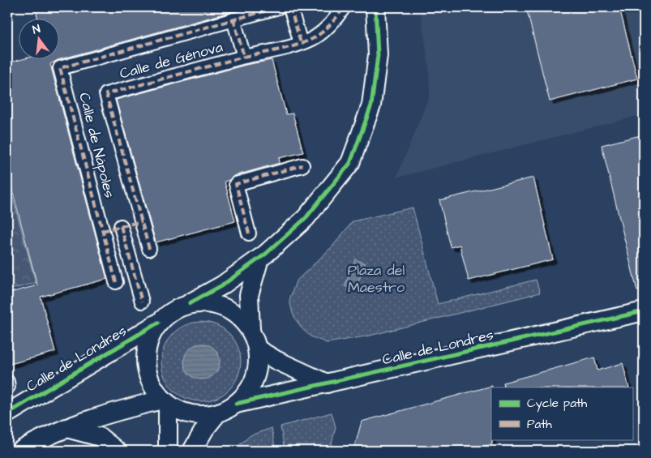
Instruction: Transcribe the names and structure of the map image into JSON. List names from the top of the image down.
{
  "streets": {
    "street": ["Calle de Génova", "Calle de Nápoles", "Calle de Londres"]
  },
  "crossings": [
    ["Calle de Génova", "Calle de Nápoles"]
  ],
  "parks": ["Plaza del Maestro"],
  "legend": ["Cycle path", "Path"],
  "north": "top"
}
